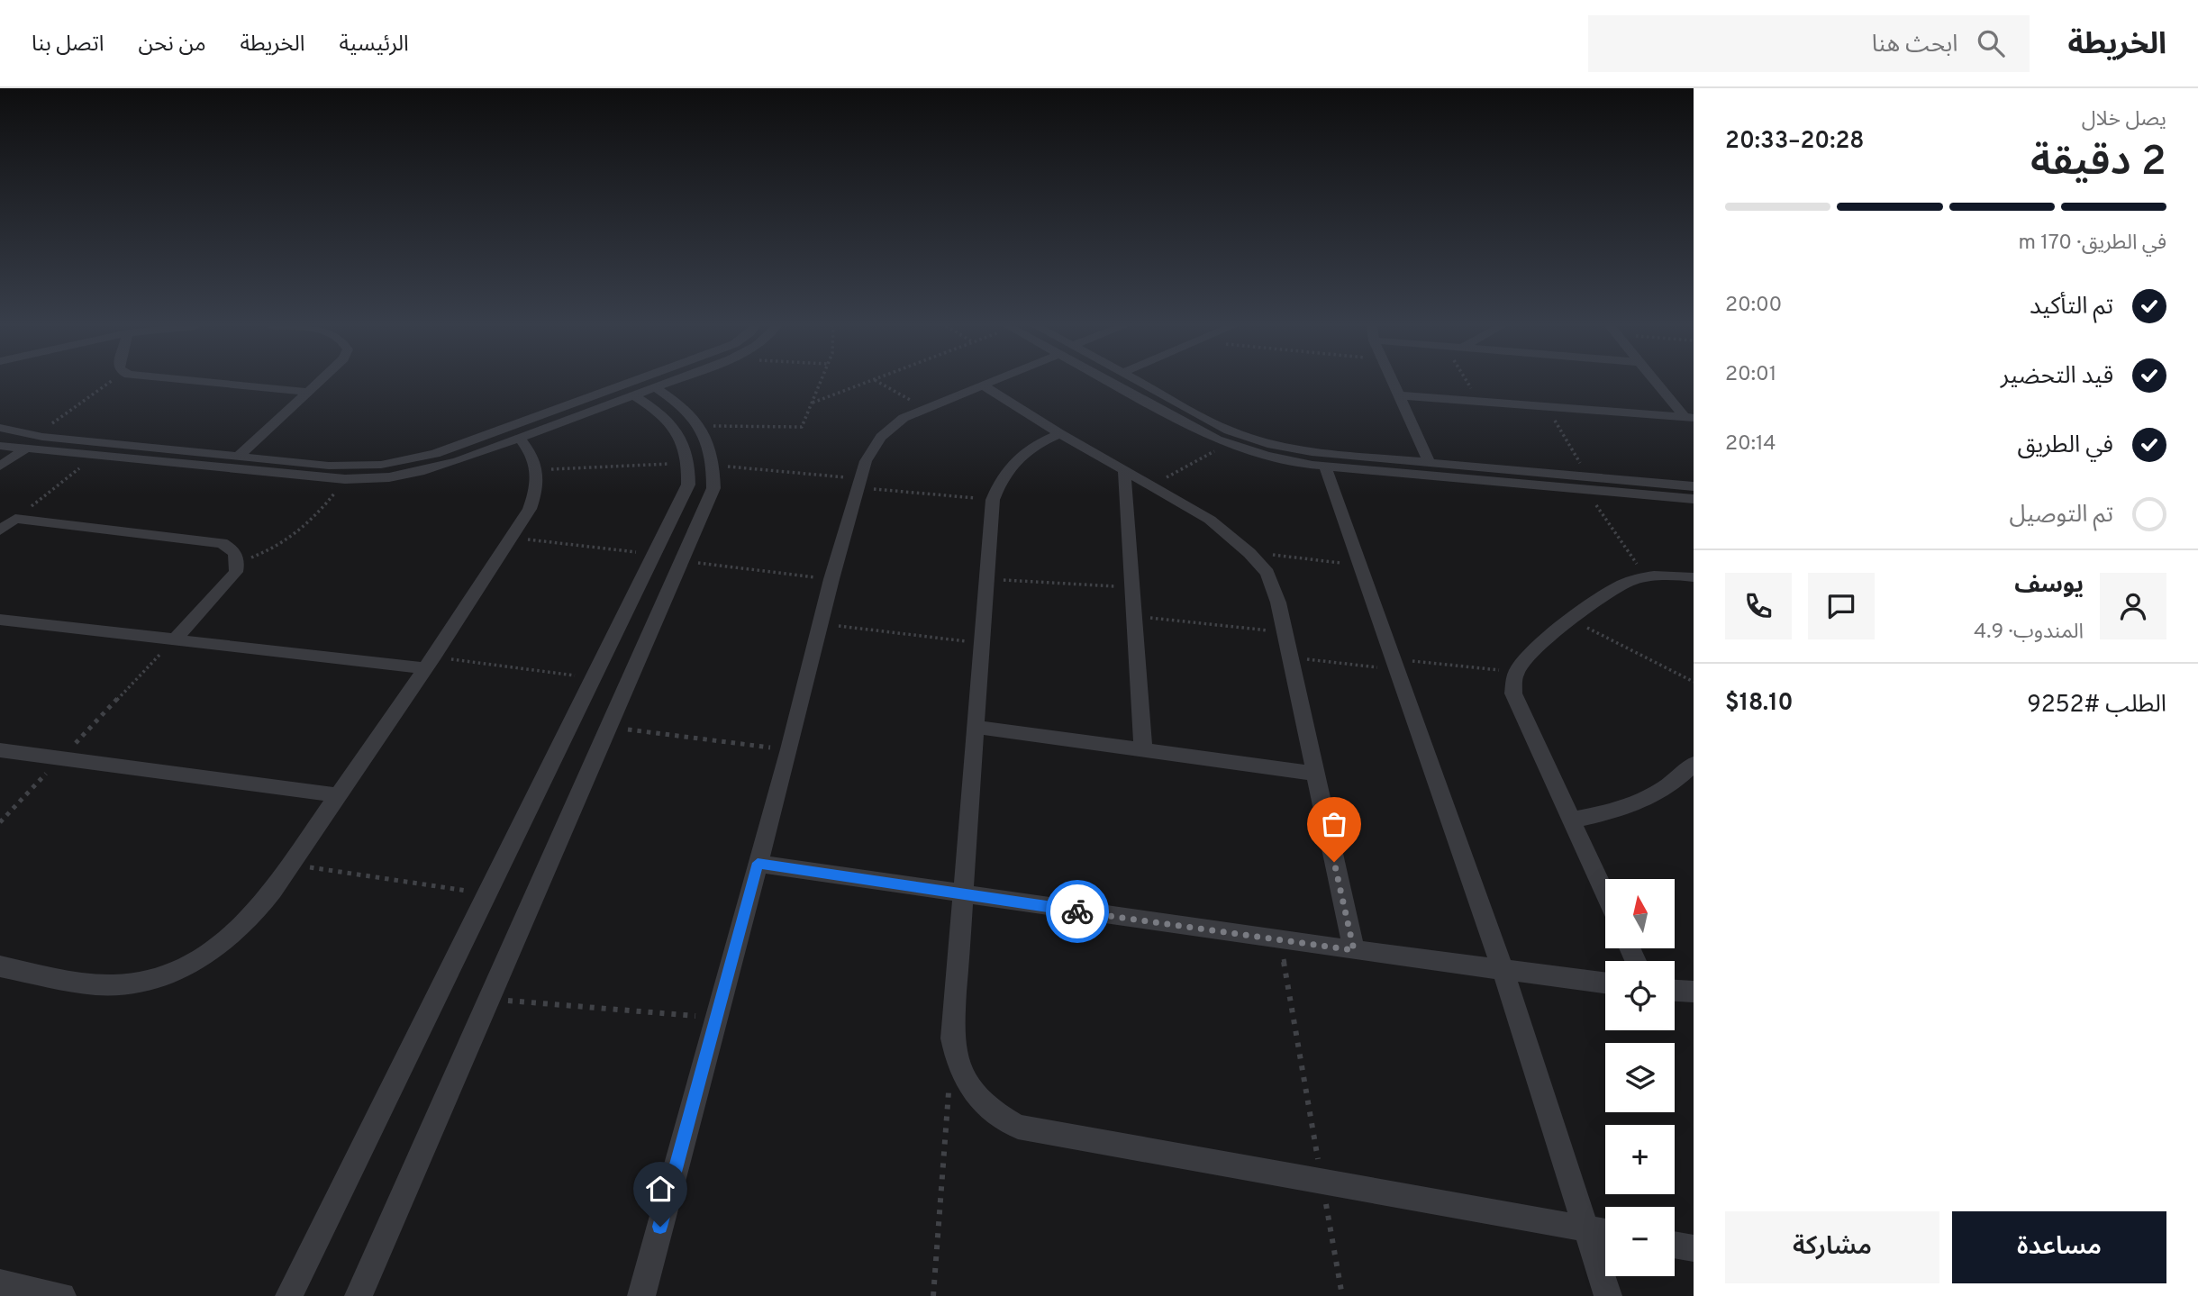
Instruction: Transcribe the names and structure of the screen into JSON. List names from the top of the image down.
{
  "north": "top",
  "page": {
    "header": "الخريطة",
    "search": "ابحث هنا",
    "nav": [
      "الرئيسية",
      "الخريطة",
      "من نحن",
      "اتصل بنا"
    ],
    "heading": ["2 دقيقة", "يصل خلال", "20:28–20:33"],
    "panel": [
      "يوسف",
      "المندوب · 4.9",
      "الطلب #9252",
      "$18.10"
    ],
    "bar": "في الطريق · 170 m",
    "list": [
      ["تم التأكيد", "20:00"],
      ["قيد التحضير", "20:01"],
      ["في الطريق", "20:14"],
      "تم التوصيل"
    ],
    "map_buttons": ["+", "−"],
    "buttons": ["مساعدة", "مشاركة"]
  }
}
